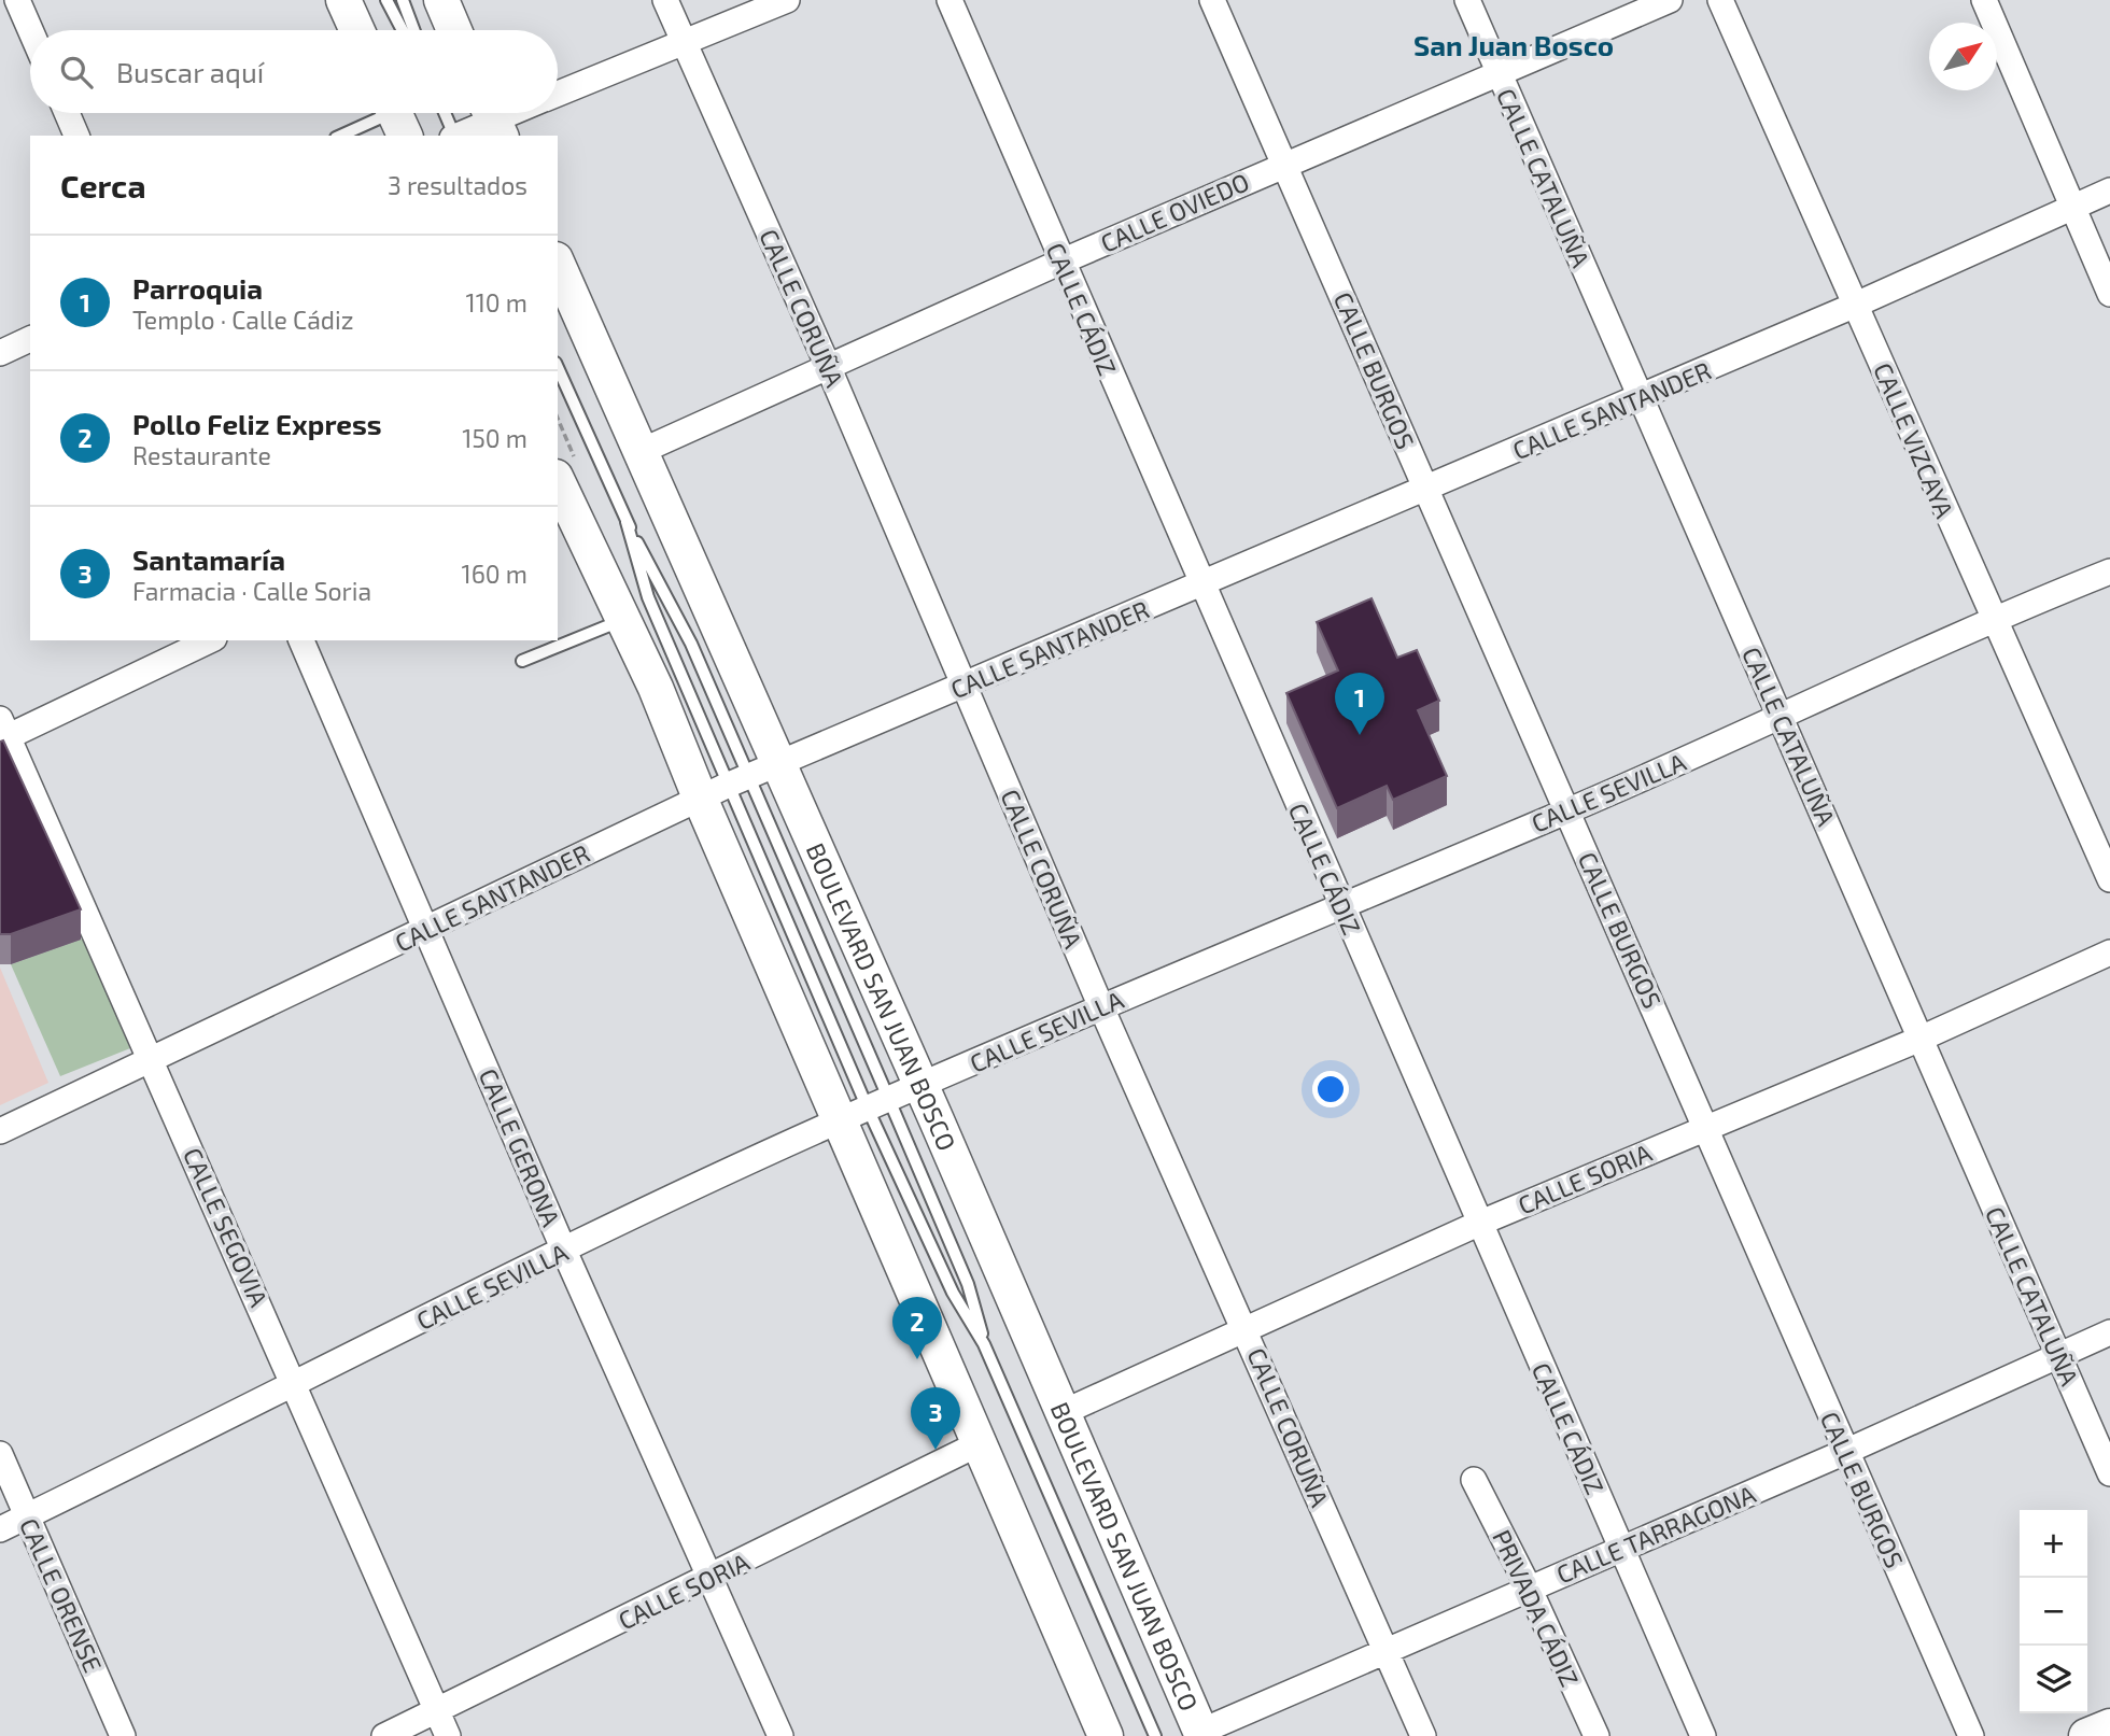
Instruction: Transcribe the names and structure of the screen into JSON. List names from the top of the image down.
{
  "streets": {
    "street": [
      "CALLE CATALUÑA",
      "CALLE OVIEDO",
      "CALLE CORUÑA",
      "CALLE CÁDIZ",
      "CALLE BURGOS",
      "CALLE SANTANDER",
      "CALLE VIZCAYA",
      "CALLE SEVILLA",
      "BOULEVARD SAN JUAN BOSCO",
      "CALLE GERONA",
      "CALLE SORIA",
      "CALLE SEGOVIA",
      "CALLE TARRAGONA",
      "CALLE ORENSE",
      "PRIVADA CÁDIZ"
    ]
  },
  "crossings": [
    ["CALLE CATALUÑA", "CALLE OVIEDO"],
    ["CALLE CATALUÑA", "CALLE SANTANDER"],
    ["CALLE CATALUÑA", "CALLE SEVILLA"],
    ["CALLE CATALUÑA", "CALLE SORIA"],
    ["CALLE CATALUÑA", "CALLE TARRAGONA"],
    ["CALLE OVIEDO", "CALLE CORUÑA"],
    ["CALLE OVIEDO", "CALLE CÁDIZ"],
    ["CALLE OVIEDO", "CALLE BURGOS"],
    ["CALLE OVIEDO", "BOULEVARD SAN JUAN BOSCO"],
    ["CALLE CORUÑA", "CALLE SANTANDER"],
    ["CALLE CORUÑA", "CALLE SEVILLA"],
    ["CALLE CORUÑA", "CALLE SORIA"],
    ["CALLE CORUÑA", "CALLE TARRAGONA"],
    ["CALLE CÁDIZ", "CALLE SANTANDER"],
    ["CALLE CÁDIZ", "CALLE SEVILLA"],
    ["CALLE CÁDIZ", "CALLE SORIA"],
    ["CALLE CÁDIZ", "CALLE TARRAGONA"],
    ["CALLE BURGOS", "CALLE SANTANDER"],
    ["CALLE BURGOS", "CALLE SEVILLA"],
    ["CALLE BURGOS", "CALLE SORIA"],
    ["CALLE BURGOS", "CALLE TARRAGONA"],
    ["CALLE SANTANDER", "CALLE VIZCAYA"],
    ["CALLE SANTANDER", "BOULEVARD SAN JUAN BOSCO"],
    ["CALLE SANTANDER", "CALLE GERONA"],
    ["CALLE SANTANDER", "CALLE SEGOVIA"],
    ["CALLE VIZCAYA", "CALLE SEVILLA"],
    ["CALLE SEVILLA", "BOULEVARD SAN JUAN BOSCO"],
    ["CALLE SEVILLA", "CALLE GERONA"],
    ["CALLE SEVILLA", "CALLE SEGOVIA"],
    ["CALLE SEVILLA", "CALLE ORENSE"],
    ["BOULEVARD SAN JUAN BOSCO", "CALLE SORIA"],
    ["BOULEVARD SAN JUAN BOSCO", "CALLE TARRAGONA"],
    ["CALLE GERONA", "CALLE SORIA"],
    ["CALLE SORIA", "CALLE SEGOVIA"],
    ["CALLE TARRAGONA", "PRIVADA CÁDIZ"]
  ],
  "districts": ["San Juan Bosco"],
  "north": "top right",
  "page": {
    "search": "Buscar aquí",
    "heading": ["Cerca", "3 resultados"],
    "list": [
      {
        "mark": "1",
        "name": "Parroquia",
        "note": "Templo · Calle Cádiz",
        "value": "110 m"
      },
      {
        "mark": "2",
        "name": "Pollo Feliz Express",
        "note": "Restaurante",
        "value": "150 m"
      },
      {
        "mark": "3",
        "name": "Santamaría",
        "note": "Farmacia · Calle Soria",
        "value": "160 m"
      }
    ],
    "pins": ["1", "2", "3"],
    "map_buttons": ["+", "−"]
  }
}
